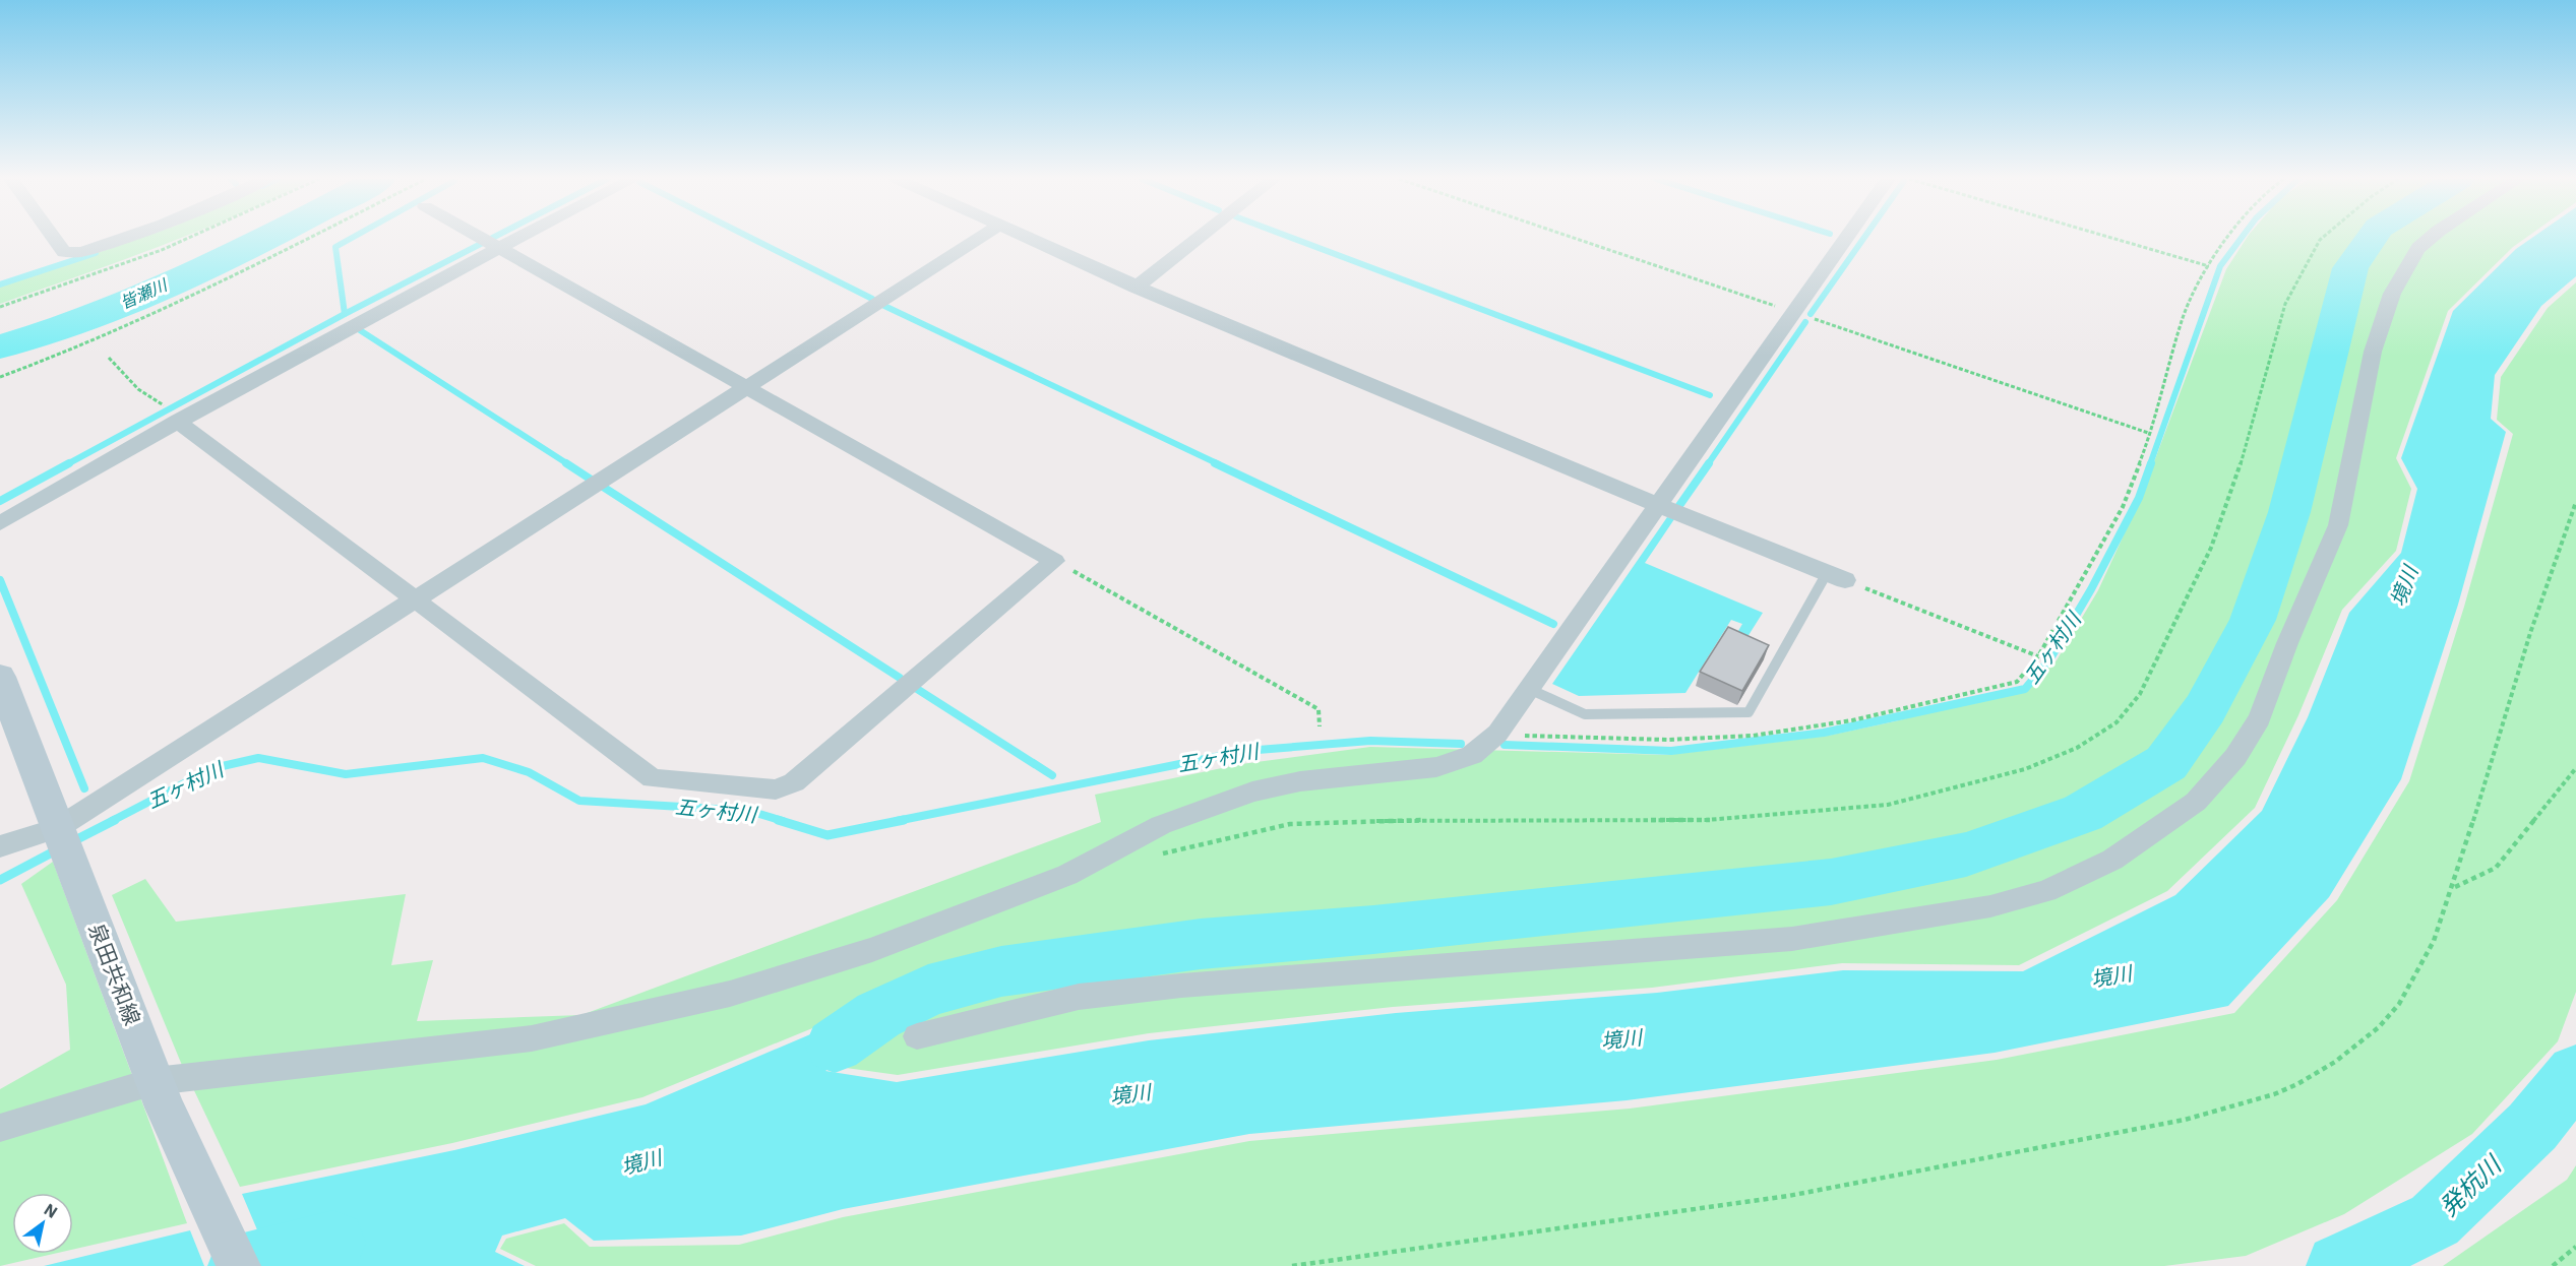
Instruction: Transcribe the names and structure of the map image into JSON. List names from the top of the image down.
{
  "streets": {
    "main road": ["泉田共和線"]
  },
  "water": [
    "皆瀬川",
    "境川",
    "五ヶ村川",
    "発杭川"
  ],
  "north": "top right"
}
